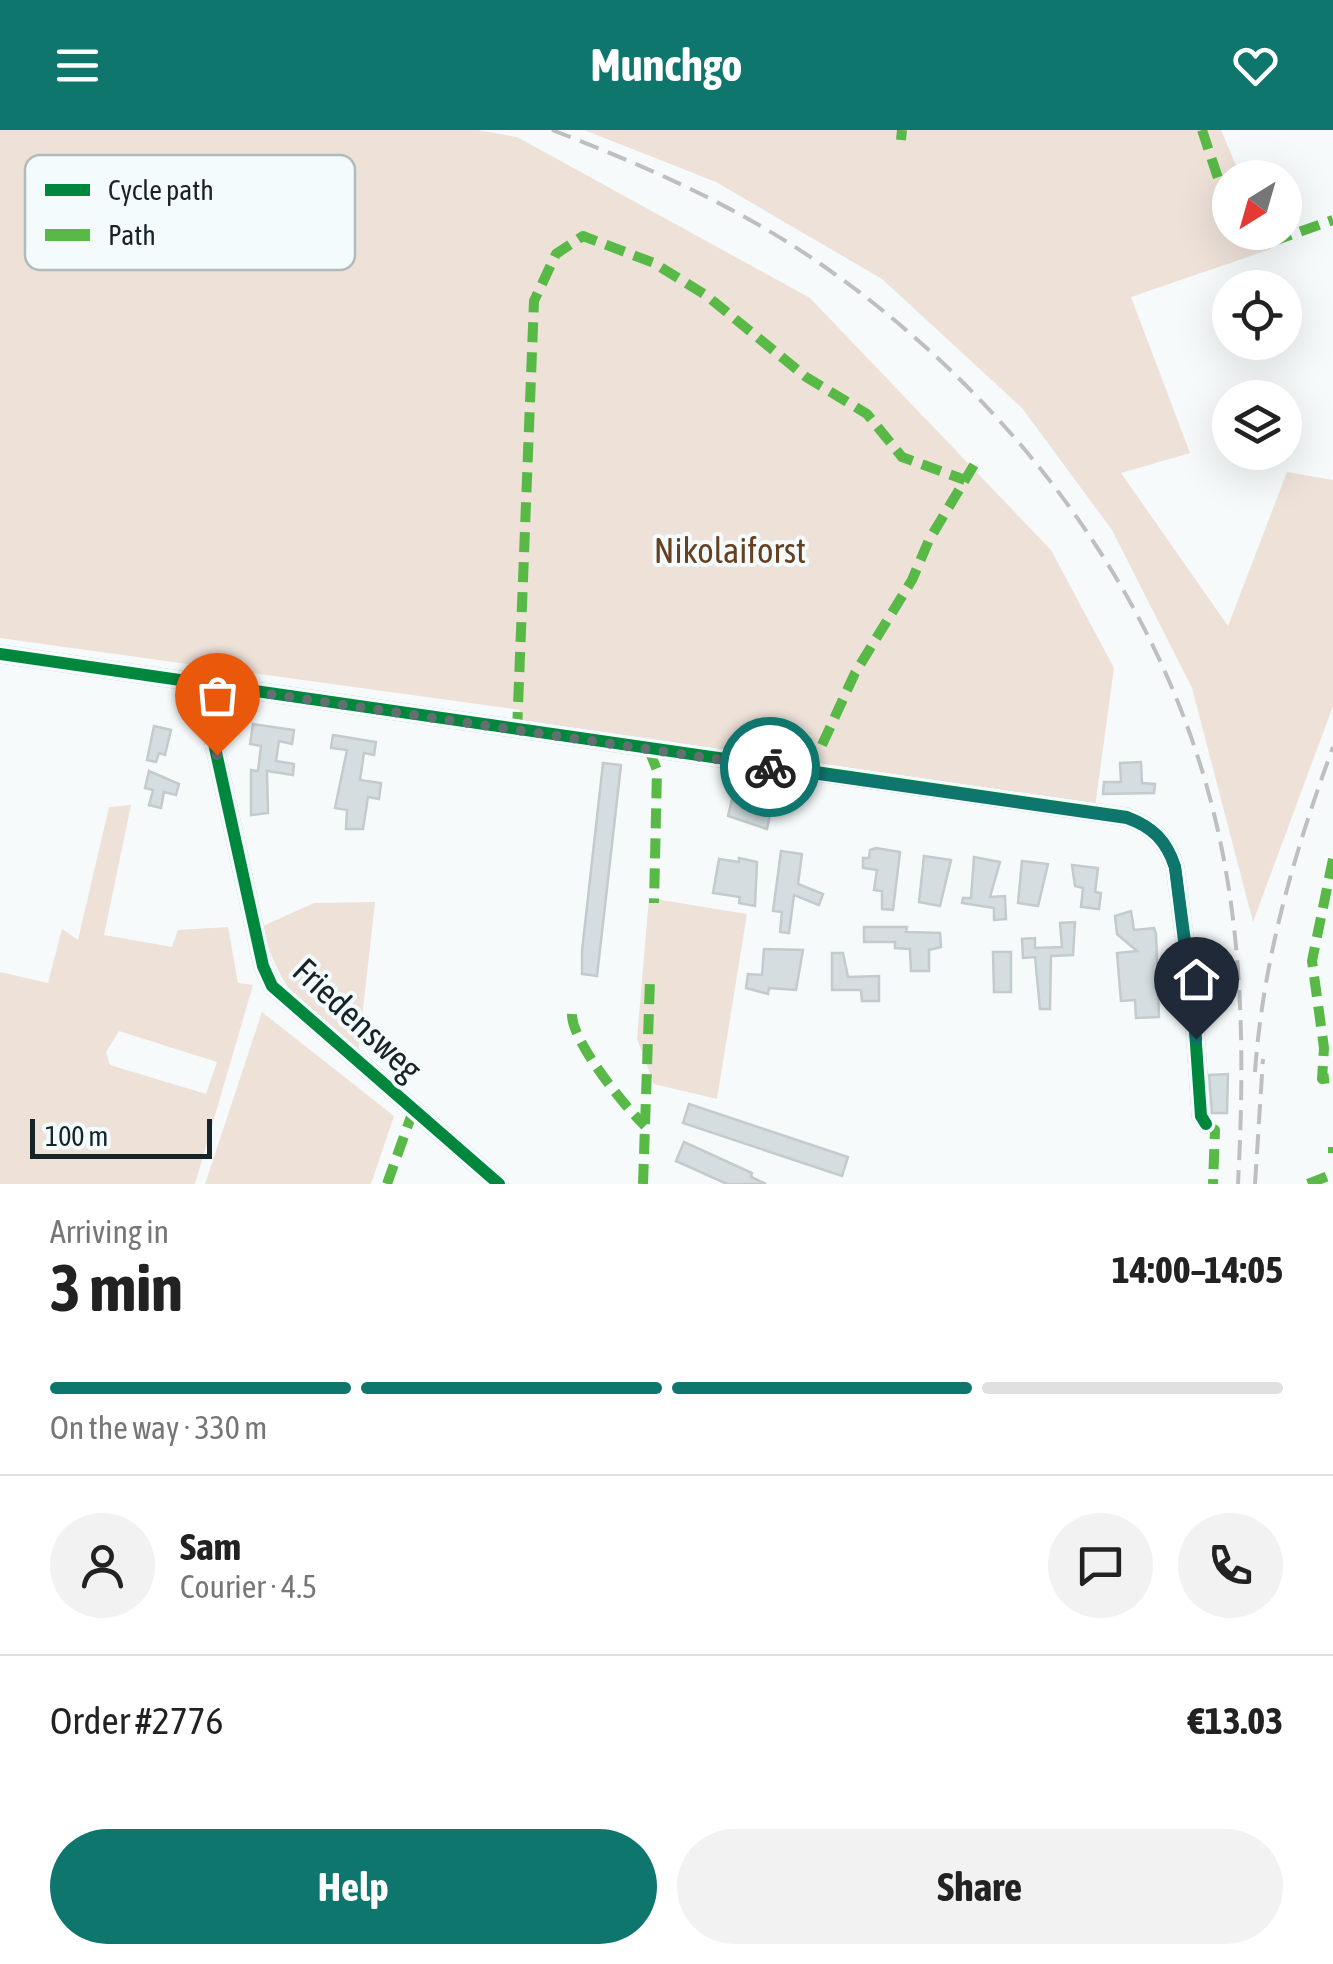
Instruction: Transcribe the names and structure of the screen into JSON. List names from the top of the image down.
{
  "streets": {
    "street": ["Friedensweg"]
  },
  "parks": ["Nikolaiforst"],
  "legend": ["Cycle path", "Path"],
  "scale_bar": "100 m",
  "north": "bottom left",
  "page": {
    "header": "Munchgo",
    "scale": "100 m",
    "heading": ["3 min", "Arriving in", "14:00–14:05"],
    "panel": [
      "Sam",
      "Courier · 4.5",
      "Order #2776",
      "€13.03"
    ],
    "bar": "On the way · 330 m",
    "buttons": ["Help", "Share"]
  }
}
